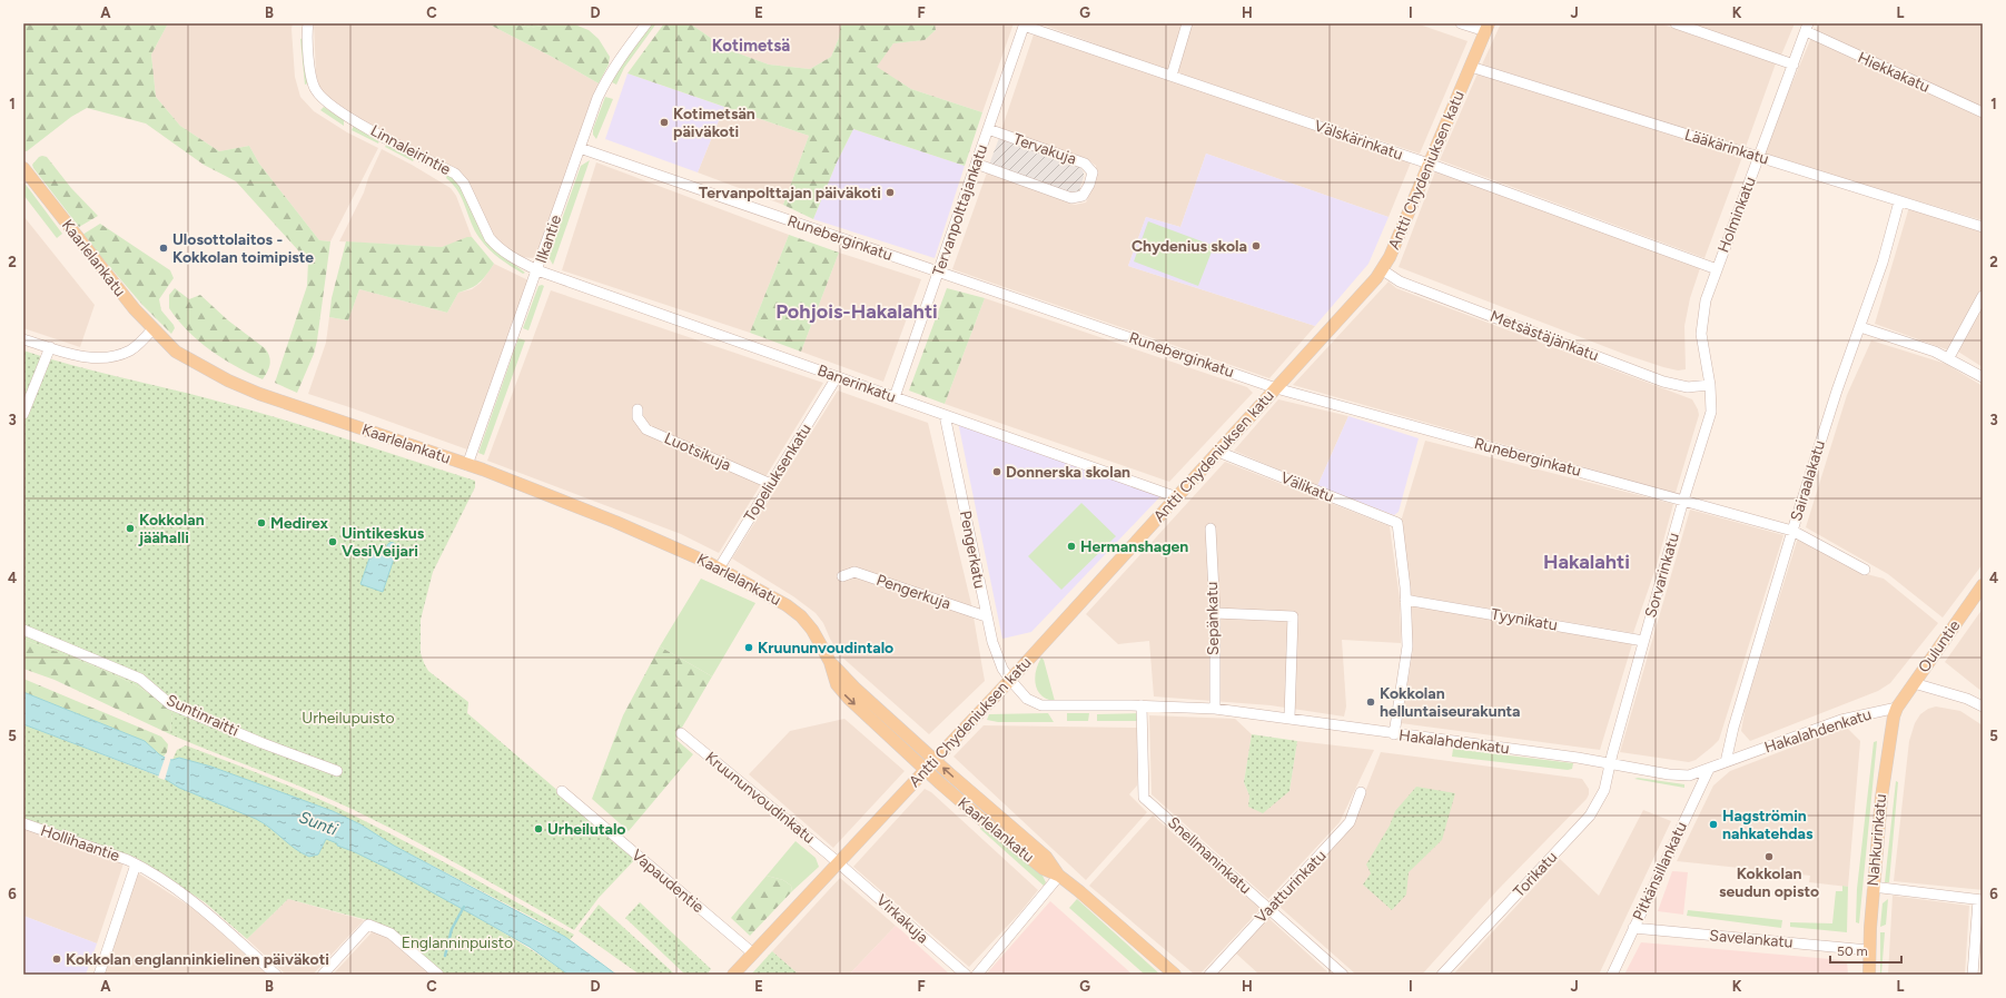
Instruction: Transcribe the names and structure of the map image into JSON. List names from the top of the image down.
{
  "streets": {
    "main road": [
      "Antti Chydeniuksen katu",
      "Kaarlelankatu",
      "Ouluntie",
      "Nahkurinkatu"
    ],
    "street": [
      "Hiekkakatu",
      "Välskärinkatu",
      "Lääkärinkatu",
      "Tervakuja",
      "Linnaleirintie",
      "Tervanpolttajankatu",
      "Holminkatu",
      "Runeberginkatu",
      "Ilkantie",
      "Metsästäjänkatu",
      "Banerinkatu",
      "Luotsikuja",
      "Topeliuksenkatu",
      "Sairaalakatu",
      "Välikatu",
      "Pengerkatu",
      "Sorvarinkatu",
      "Pengerkuja",
      "Sepänkatu",
      "Tyynikatu",
      "Suntinraitti",
      "Hakalahdenkatu",
      "Kruununvoudinkatu",
      "Hollihaantie",
      "Snellmaninkatu",
      "Pitkänsillankatu",
      "Torikatu",
      "Vapaudentie",
      "Vaatturinkatu",
      "Virkakuja",
      "Savelankatu"
    ]
  },
  "crossings": [
    ["Hiekkakatu", "Holminkatu"],
    ["Välskärinkatu", "Antti Chydeniuksen katu"],
    ["Välskärinkatu", "Tervanpolttajankatu"],
    ["Välskärinkatu", "Holminkatu"],
    ["Lääkärinkatu", "Antti Chydeniuksen katu"],
    ["Lääkärinkatu", "Holminkatu"],
    ["Lääkärinkatu", "Sairaalakatu"],
    ["Tervakuja", "Tervanpolttajankatu"],
    ["Linnaleirintie", "Ilkantie"],
    ["Linnaleirintie", "Banerinkatu"],
    ["Antti Chydeniuksen katu", "Runeberginkatu"],
    ["Antti Chydeniuksen katu", "Kaarlelankatu"],
    ["Antti Chydeniuksen katu", "Metsästäjänkatu"],
    ["Antti Chydeniuksen katu", "Banerinkatu"],
    ["Antti Chydeniuksen katu", "Välikatu"],
    ["Antti Chydeniuksen katu", "Pengerkatu"],
    ["Antti Chydeniuksen katu", "Hakalahdenkatu"],
    ["Antti Chydeniuksen katu", "Kruununvoudinkatu"],
    ["Antti Chydeniuksen katu", "Vapaudentie"],
    ["Antti Chydeniuksen katu", "Virkakuja"],
    ["Tervanpolttajankatu", "Runeberginkatu"],
    ["Tervanpolttajankatu", "Banerinkatu"],
    ["Holminkatu", "Metsästäjänkatu"],
    ["Holminkatu", "Sorvarinkatu"],
    ["Runeberginkatu", "Ilkantie"],
    ["Runeberginkatu", "Sairaalakatu"],
    ["Runeberginkatu", "Sorvarinkatu"],
    ["Ilkantie", "Kaarlelankatu"],
    ["Ilkantie", "Banerinkatu"],
    ["Kaarlelankatu", "Topeliuksenkatu"],
    ["Metsästäjänkatu", "Sorvarinkatu"],
    ["Banerinkatu", "Topeliuksenkatu"],
    ["Banerinkatu", "Pengerkatu"],
    ["Luotsikuja", "Topeliuksenkatu"],
    ["Sairaalakatu", "Hakalahdenkatu"],
    ["Välikatu", "Tyynikatu"],
    ["Pengerkatu", "Pengerkuja"],
    ["Pengerkatu", "Hakalahdenkatu"],
    ["Sorvarinkatu", "Tyynikatu"],
    ["Sorvarinkatu", "Hakalahdenkatu"],
    ["Sorvarinkatu", "Torikatu"],
    ["Sepänkatu", "Hakalahdenkatu"],
    ["Ouluntie", "Hakalahdenkatu"],
    ["Ouluntie", "Nahkurinkatu"],
    ["Hakalahdenkatu", "Nahkurinkatu"],
    ["Hakalahdenkatu", "Snellmaninkatu"],
    ["Hakalahdenkatu", "Pitkänsillankatu"],
    ["Hakalahdenkatu", "Torikatu"],
    ["Kruununvoudinkatu", "Virkakuja"],
    ["Nahkurinkatu", "Savelankatu"],
    ["Snellmaninkatu", "Vaatturinkatu"],
    ["Pitkänsillankatu", "Savelankatu"]
  ],
  "districts": ["Kotimetsä", "Pohjois-Hakalahti", "Hakalahti"],
  "water": ["Sunti"],
  "parks": ["Urheilupuisto", "Englanninpuisto"],
  "places": [
    "Kotimetsän päiväkoti",
    "Tervanpolttajan päiväkoti",
    "Chydenius skola",
    "Ulosottolaitos - Kokkolan toimipiste",
    "Donnerska skolan",
    "Medirex",
    "Kokkolan jäähalli",
    "Uintikeskus VesiVeijari",
    "Hermanshagen",
    "Kruununvoudintalo",
    "Kokkolan helluntaiseurakunta",
    "Hagströmin nahkatehdas",
    "Urheilutalo",
    "Kokkolan seudun opisto",
    "Kokkolan englanninkielinen päiväkoti"
  ],
  "scale_bar": "50 m",
  "grid": {
    "columns": [
      "A",
      "B",
      "C",
      "D",
      "E",
      "F",
      "G",
      "H",
      "I",
      "J",
      "K",
      "L"
    ],
    "rows": [
      "1",
      "2",
      "3",
      "4",
      "5",
      "6"
    ]
  }
}
